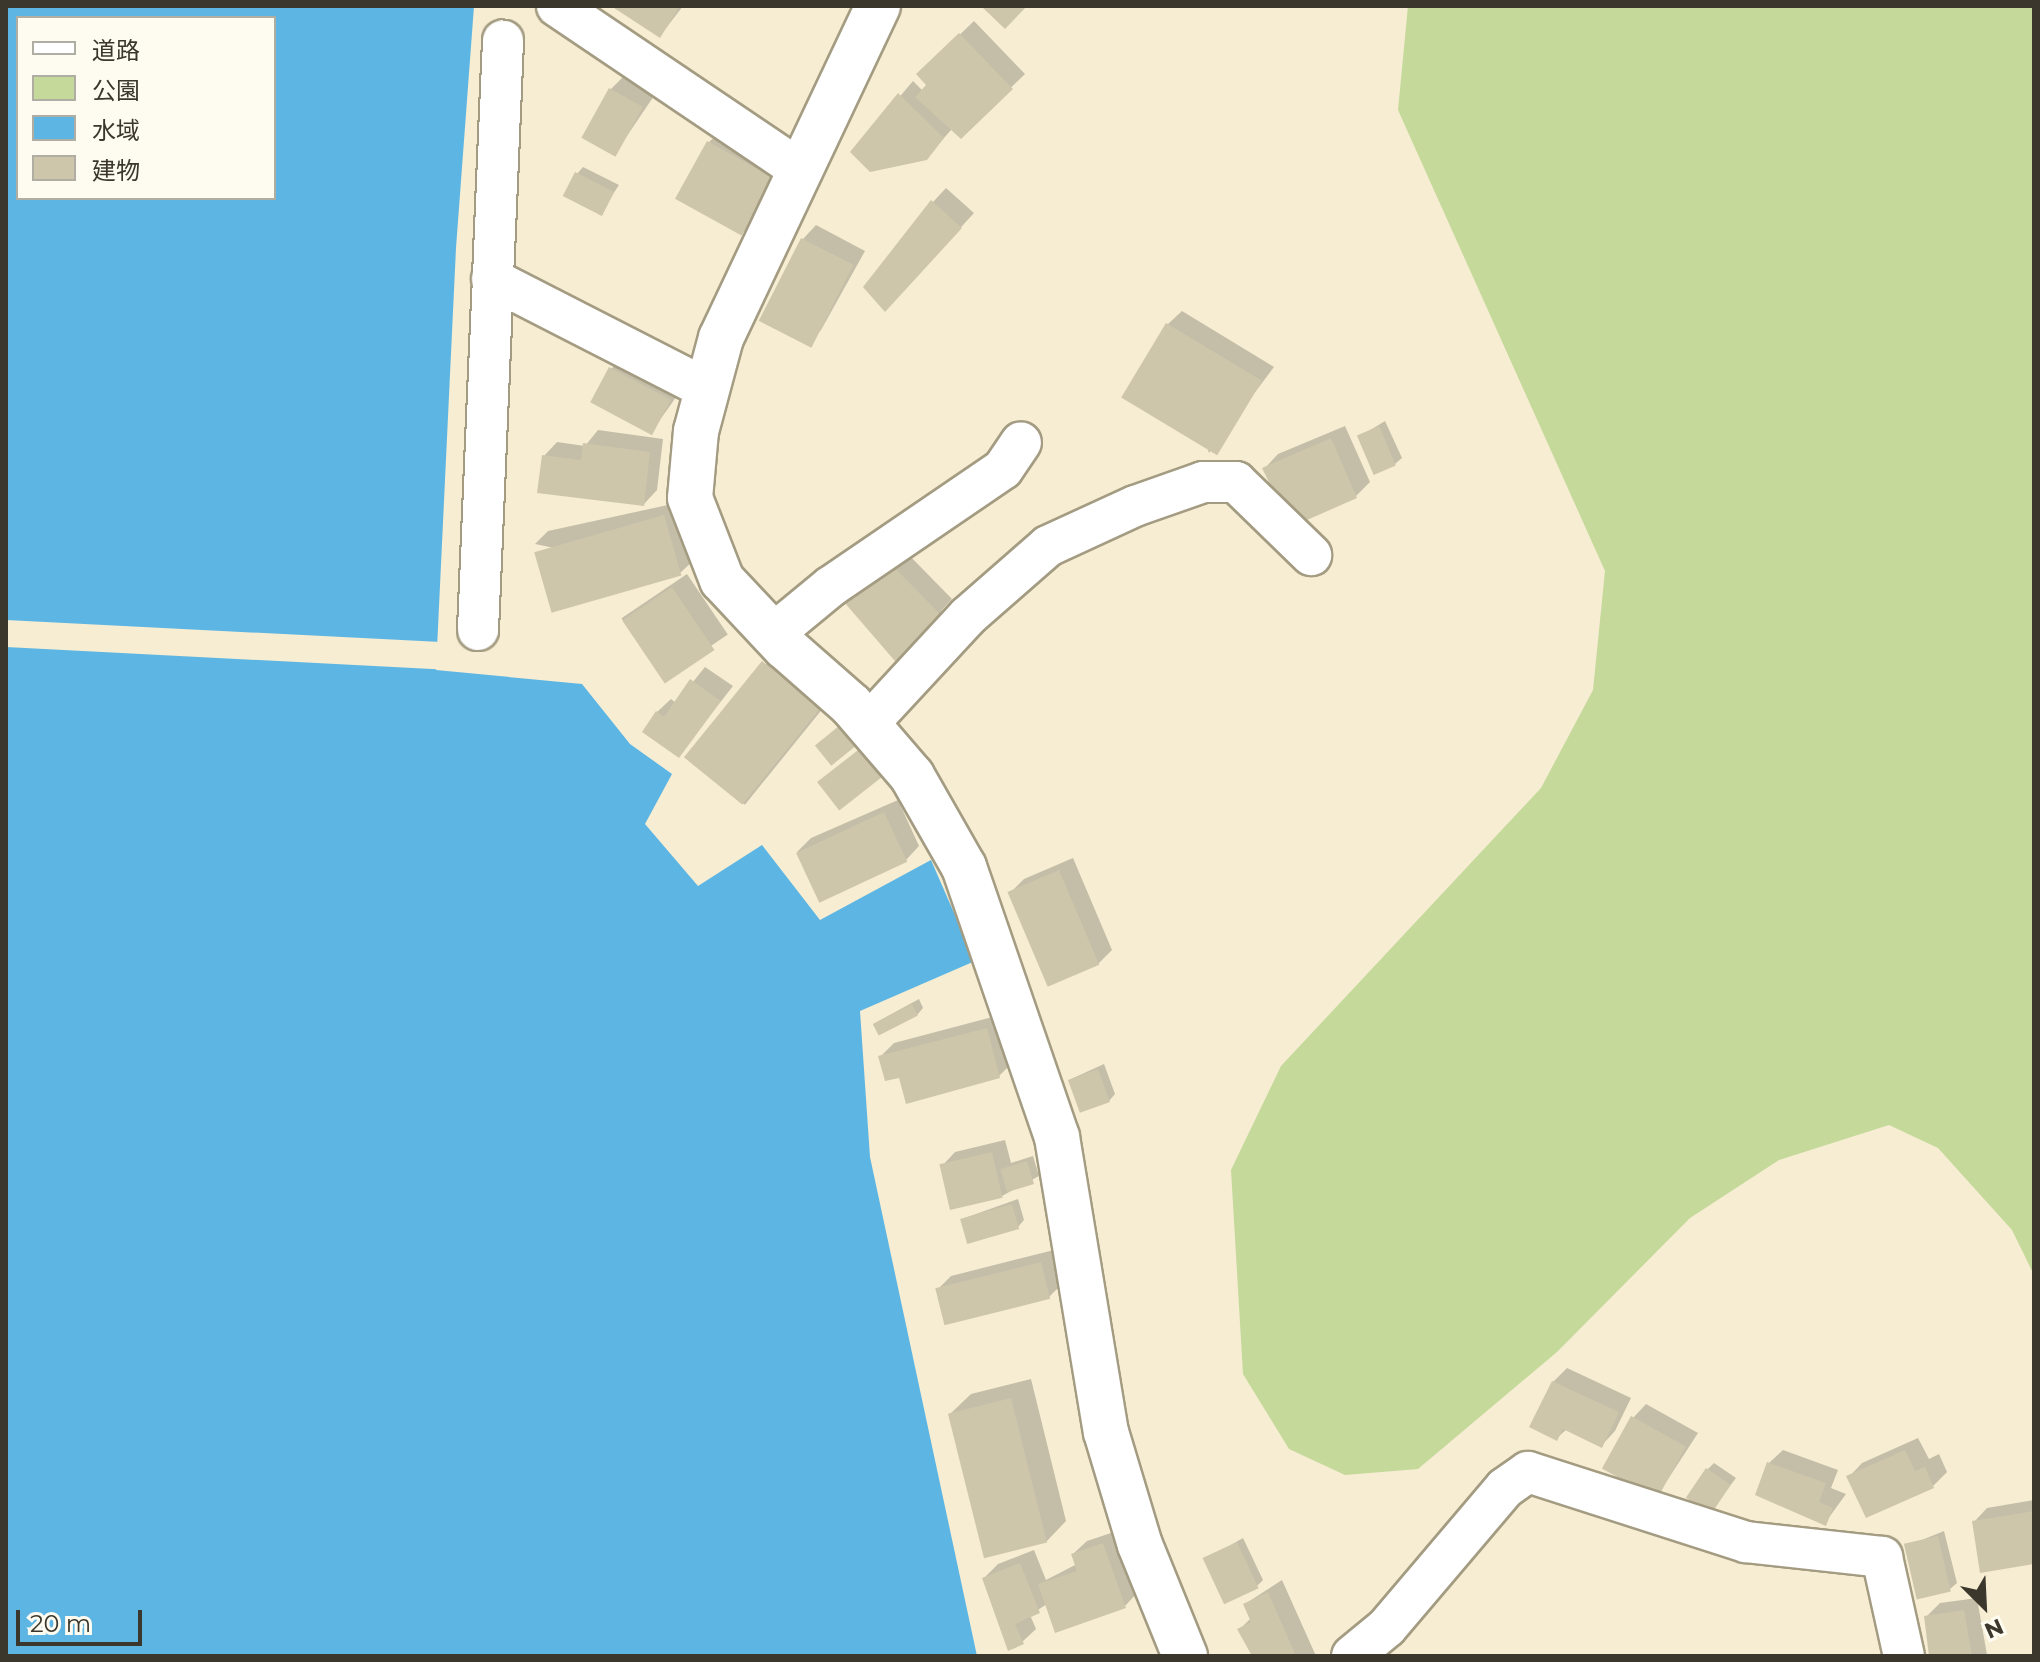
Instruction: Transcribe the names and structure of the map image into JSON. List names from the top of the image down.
{
  "legend": [
    "道路",
    "公園",
    "水域",
    "建物"
  ],
  "scale_bar": "20 m",
  "north": "bottom right"
}
